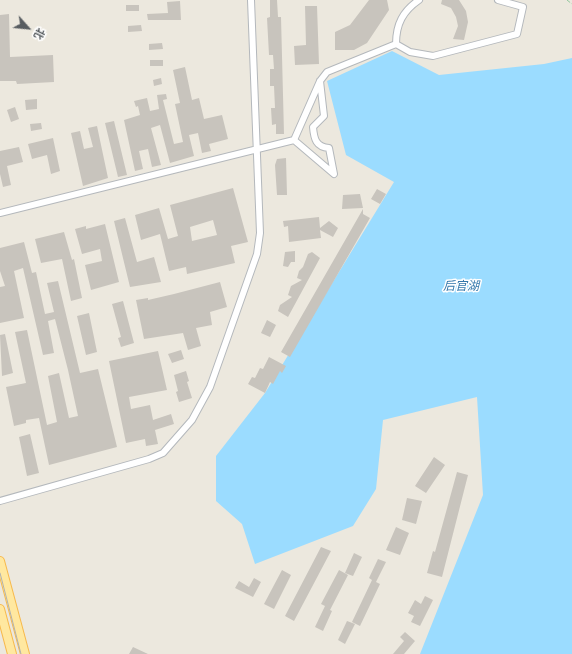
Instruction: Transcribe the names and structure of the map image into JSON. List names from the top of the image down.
{
  "water": ["后官湖"],
  "north": "bottom right"
}
